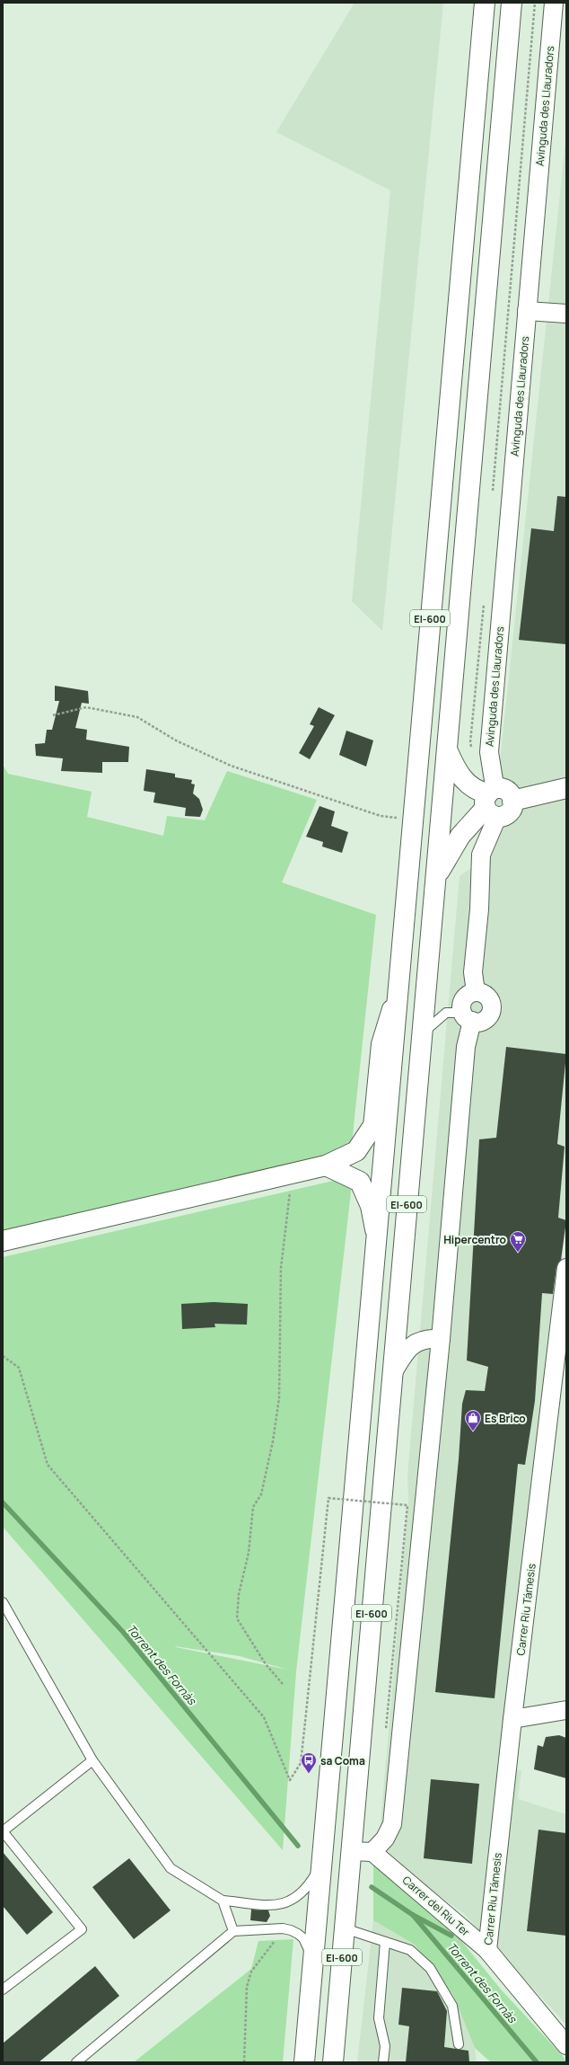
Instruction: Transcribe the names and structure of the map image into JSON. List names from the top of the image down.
{
  "streets": {
    "main road": ["EI-600"],
    "street": ["Avinguda des Llauradors", "Carrer Riu Támesis", "Carrer del Riu Ter"]
  },
  "crossings": [
    ["Carrer Riu Támesis", "Carrer del Riu Ter"]
  ],
  "water": ["Torrent des Fornàs"],
  "places": {
    "supermarket": ["Hipercentro"],
    "shop": ["Es Brico"],
    "bus stop": ["sa Coma"]
  }
}
